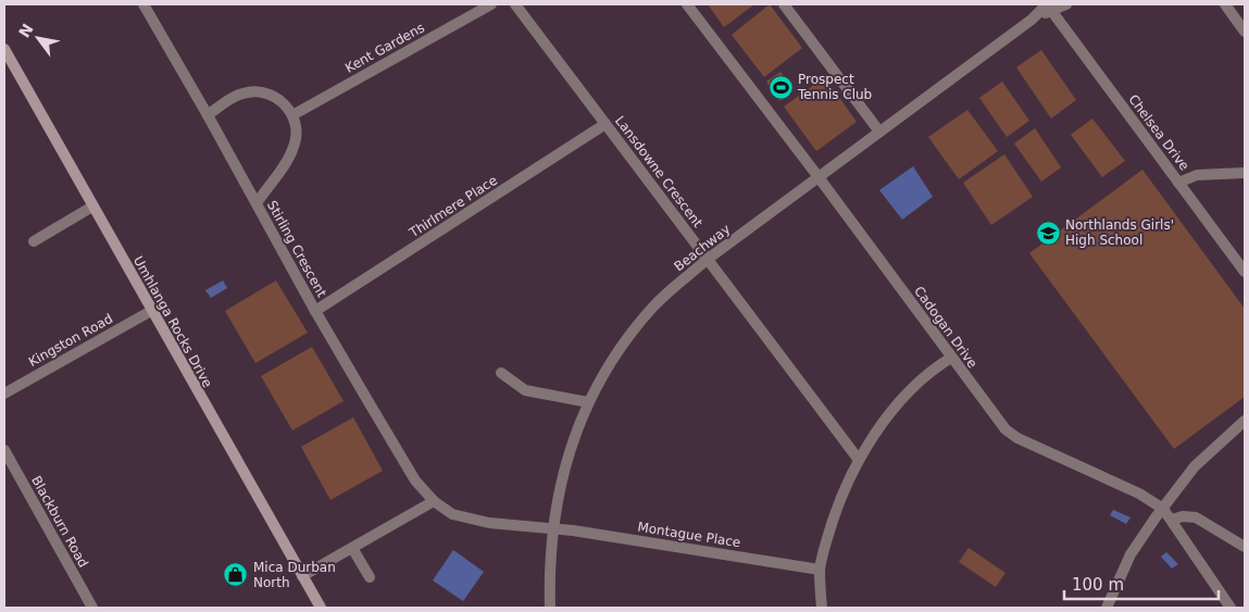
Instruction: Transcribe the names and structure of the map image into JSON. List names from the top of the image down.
{
  "streets": {
    "main road": ["Umhlanga Rocks Drive"],
    "street": [
      "Kent Gardens",
      "Chelsea Drive",
      "Lansdowne Crescent",
      "Thirlmere Place",
      "Beachway",
      "Stirling Crescent",
      "Cadogan Drive",
      "Kingston Road",
      "Blackburn Road",
      "Montague Place"
    ]
  },
  "crossings": [
    ["Chelsea Drive", "Beachway"],
    ["Lansdowne Crescent", "Thirlmere Place"],
    ["Lansdowne Crescent", "Beachway"],
    ["Thirlmere Place", "Stirling Crescent"],
    ["Beachway", "Stirling Crescent"],
    ["Beachway", "Cadogan Drive"],
    ["Beachway", "Montague Place"],
    ["Stirling Crescent", "Montague Place"],
    ["Umhlanga Rocks Drive", "Kingston Road"]
  ],
  "places": {
    "sports": ["Prospect Tennis Club"],
    "school or university": ["Northlands Girls' High School"],
    "shop": ["Mica Durban North"]
  },
  "scale_bar": "100 m",
  "north": "top left"
}
